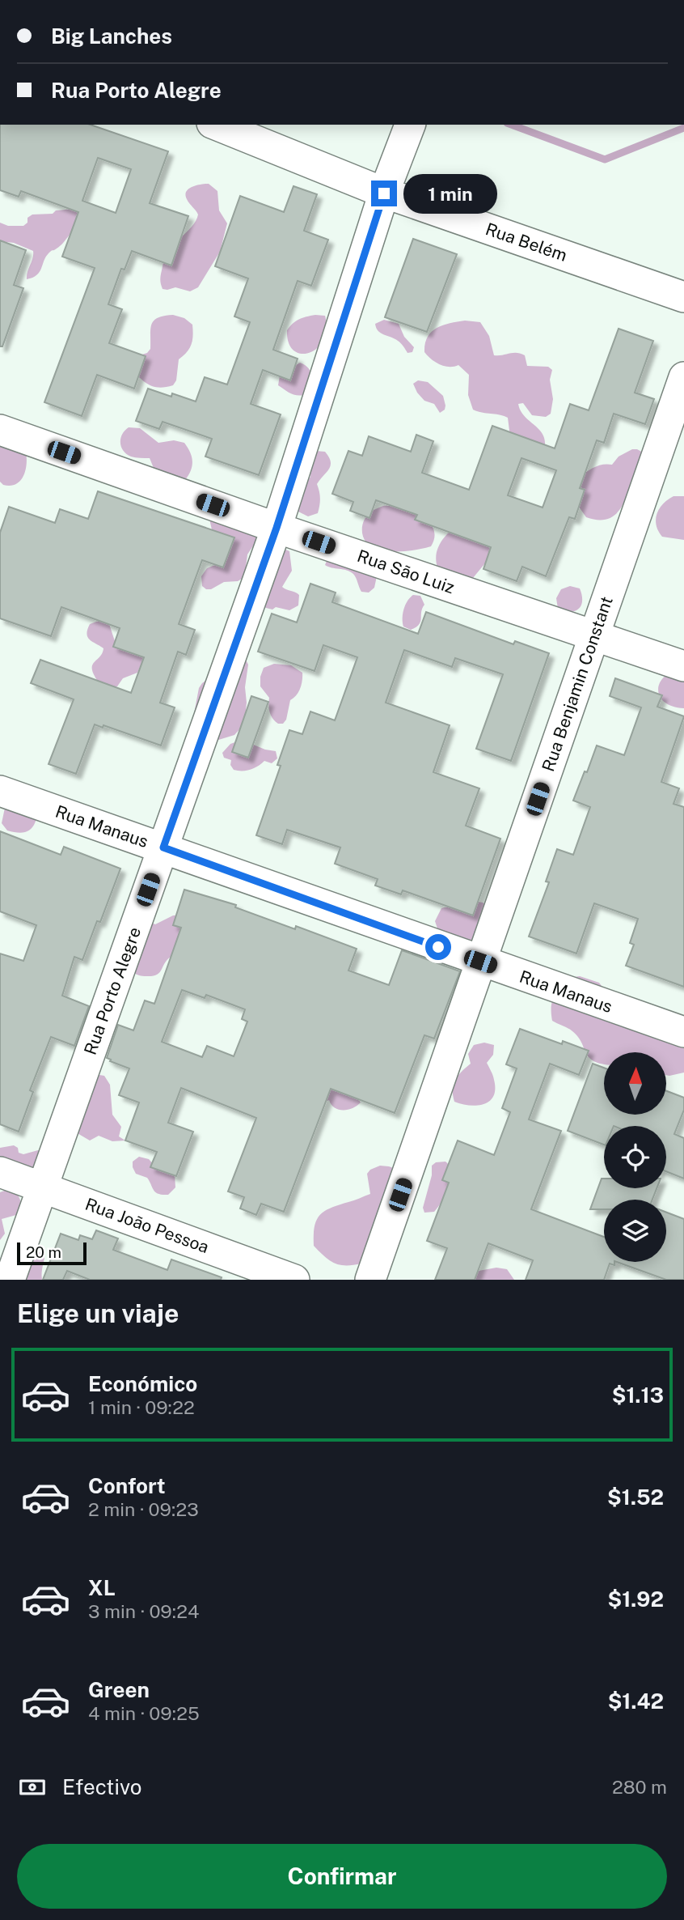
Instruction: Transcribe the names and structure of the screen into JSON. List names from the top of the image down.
{
  "streets": {
    "street": [
      "Rua Belém",
      "Rua São Luiz",
      "Rua Benjamin Constant",
      "Rua Manaus",
      "Rua Porto Alegre",
      "Rua João Pessoa"
    ]
  },
  "crossings": [
    ["Rua Belém", "Rua Porto Alegre"],
    ["Rua São Luiz", "Rua Benjamin Constant"],
    ["Rua São Luiz", "Rua Porto Alegre"],
    ["Rua Benjamin Constant", "Rua Manaus"],
    ["Rua Manaus", "Rua Porto Alegre"],
    ["Rua Porto Alegre", "Rua João Pessoa"]
  ],
  "scale_bar": "20 m",
  "north": "top",
  "page": {
    "banner": ["Big Lanches", "Rua Porto Alegre"],
    "bubble": "1 min",
    "scale": "20 m",
    "heading": "Elige un viaje",
    "list": [
      {
        "name": "Económico",
        "note": "1 min · 09:22",
        "value": "$1.13"
      },
      {
        "name": "Confort",
        "note": "2 min · 09:23",
        "value": "$1.52"
      },
      {
        "name": "XL",
        "note": "3 min · 09:24",
        "value": "$1.92"
      },
      {
        "name": "Green",
        "note": "4 min · 09:25",
        "value": "$1.42"
      }
    ],
    "pay": ["Efectivo", "280 m"],
    "buttons": "Confirmar"
  }
}
